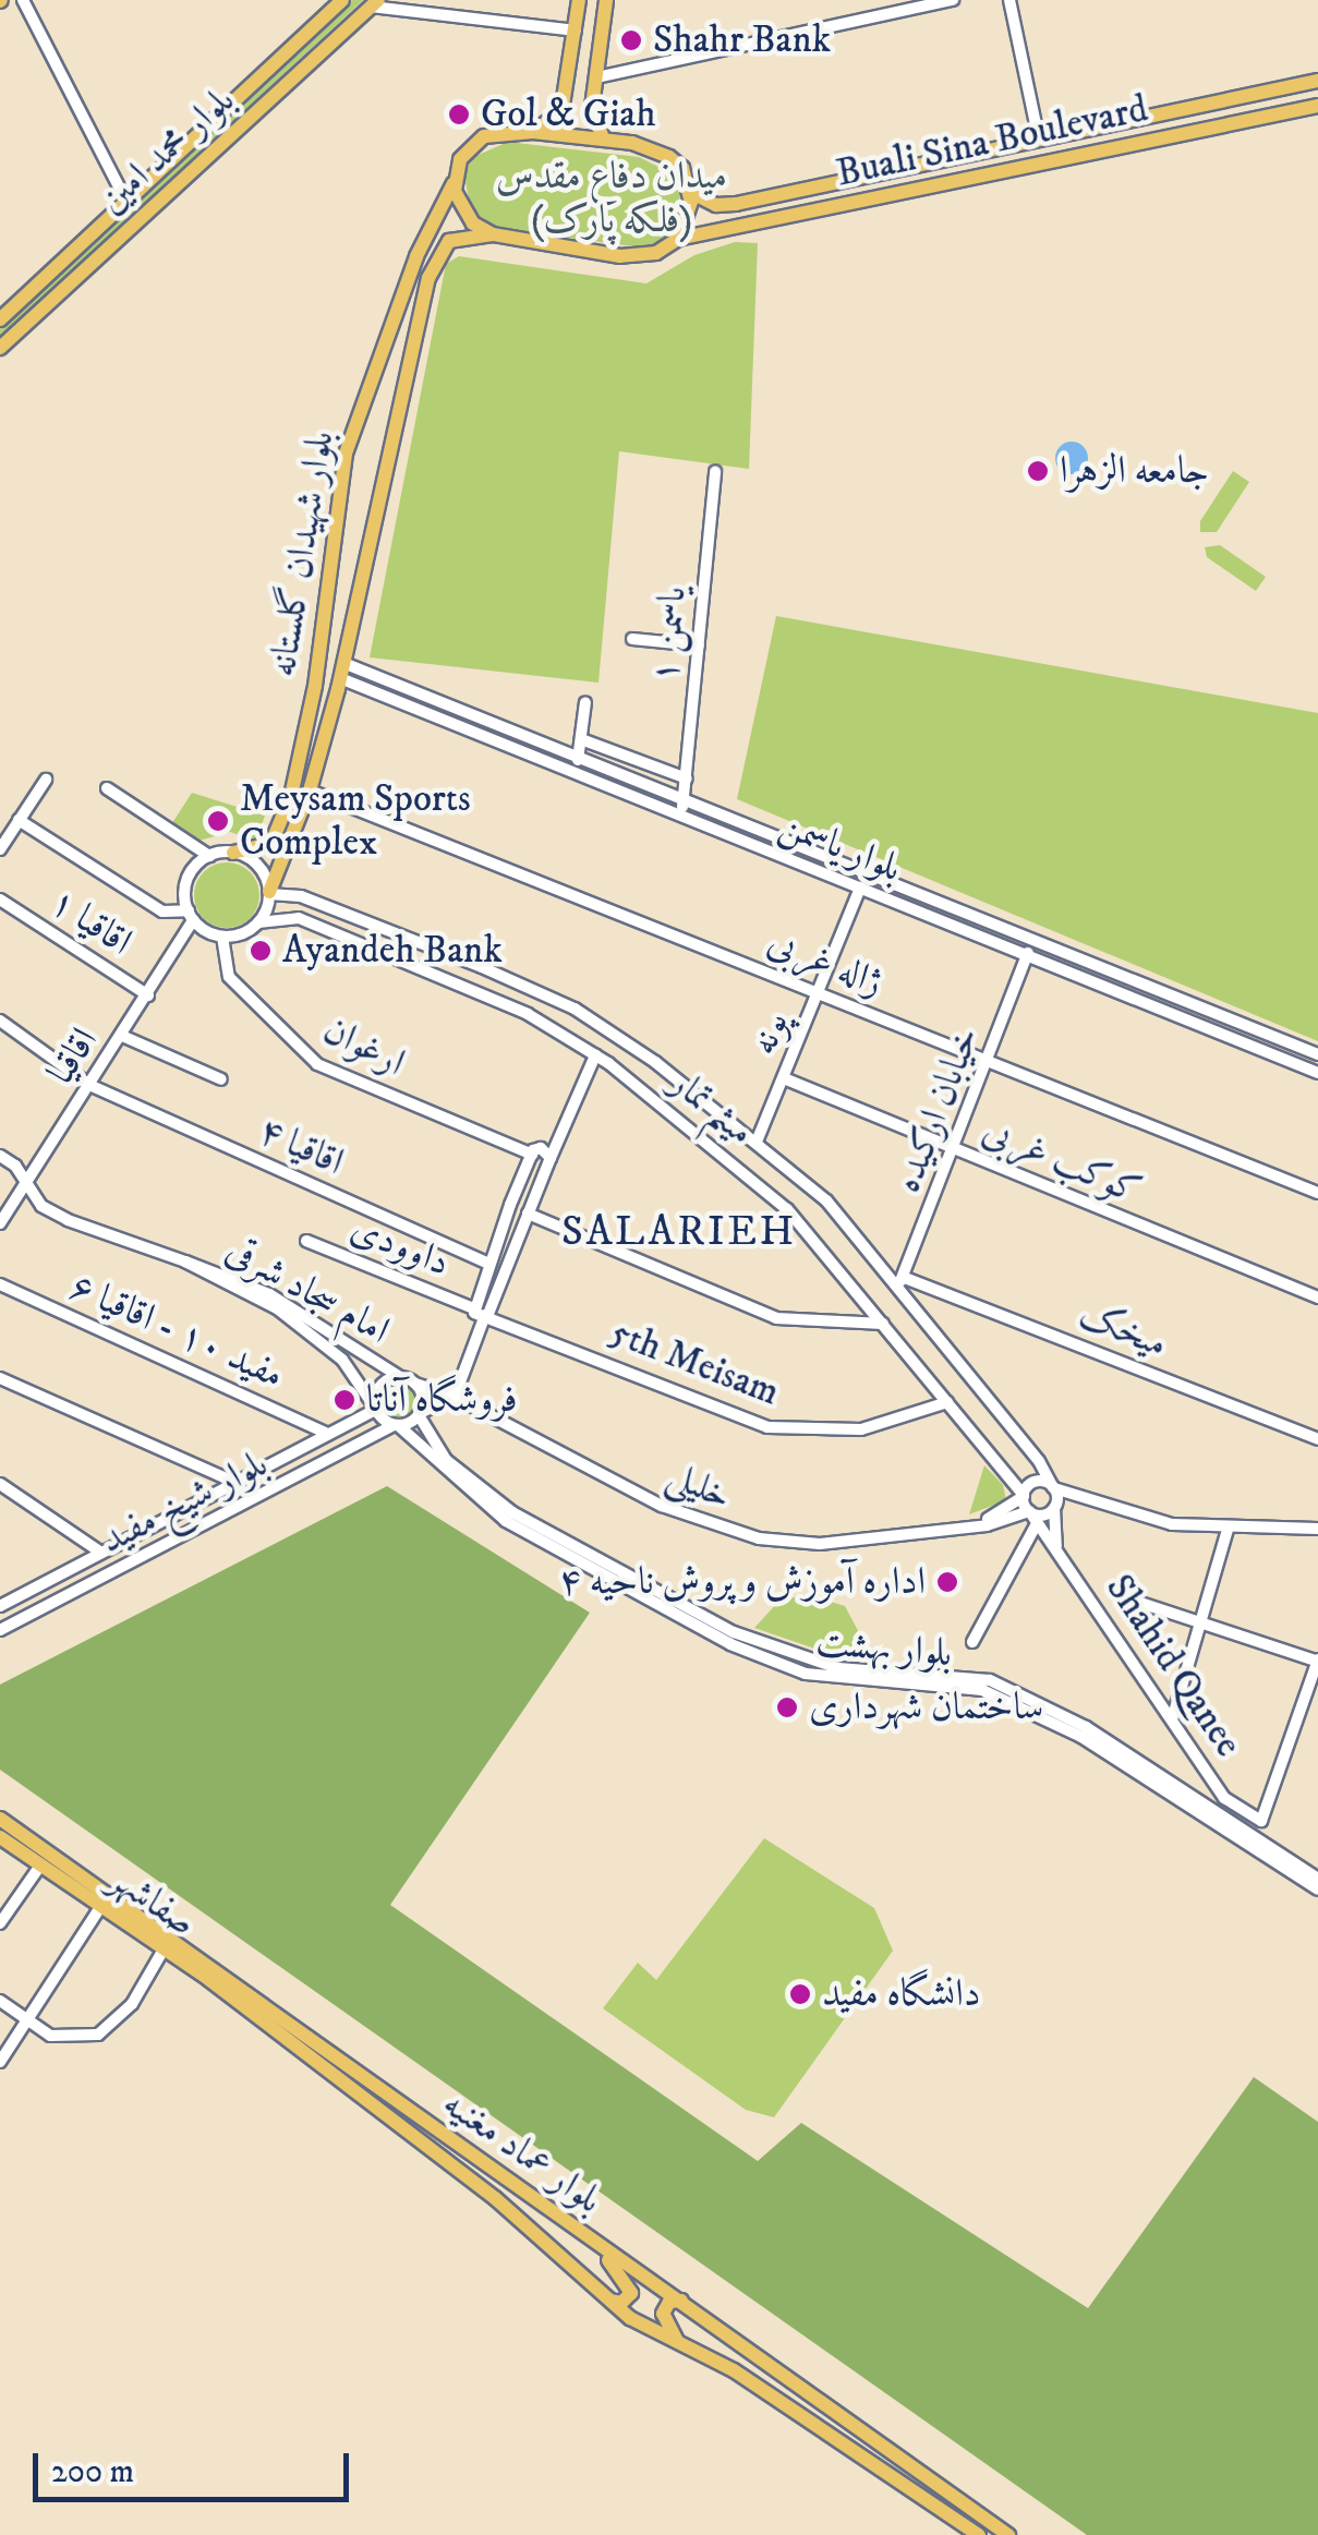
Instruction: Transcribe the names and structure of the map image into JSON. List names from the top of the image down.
{
  "streets": {
    "main road": [
      "Buali Sina Boulevard",
      "بلوار محمد امین",
      "بلوار شهیدان گلستانه",
      "صفاشهر",
      "بلوار عماد مغنیه"
    ],
    "street": [
      "یاسمن ۱",
      "بلوار یاسمن",
      "اقاقیا ۱",
      "ژاله غربی",
      "پونه",
      "ارغوان",
      "اقاقیا",
      "میثم تمار",
      "خیابان ارکیده",
      "اقاقیا ۴",
      "کوکب غربی",
      "داوودی",
      "امام سجاد شرقی",
      "میخک",
      "مفید ۱۰ - اقاقیا ۶",
      "5th Meisam",
      "خلیلی",
      "بلوار شیخ مفید",
      "بلوار بهشت",
      "Shahid Qanee"
    ]
  },
  "crossings": [
    ["Buali Sina Boulevard", "بلوار شهیدان گلستانه"],
    ["بلوار شهیدان گلستانه", "بلوار یاسمن"],
    ["بلوار شهیدان گلستانه", "ژاله غربی"],
    ["بلوار شهیدان گلستانه", "ارغوان"],
    ["بلوار شهیدان گلستانه", "اقاقیا"],
    ["بلوار شهیدان گلستانه", "میثم تمار"],
    ["یاسمن ۱", "بلوار یاسمن"],
    ["بلوار یاسمن", "پونه"],
    ["بلوار یاسمن", "خیابان ارکیده"],
    ["اقاقیا ۱", "اقاقیا"],
    ["ژاله غربی", "پونه"],
    ["ژاله غربی", "خیابان ارکیده"],
    ["پونه", "میثم تمار"],
    ["پونه", "کوکب غربی"],
    ["ارغوان", "اقاقیا"],
    ["ارغوان", "میثم تمار"],
    ["اقاقیا", "میثم تمار"],
    ["اقاقیا", "اقاقیا ۴"],
    ["اقاقیا", "امام سجاد شرقی"],
    ["میثم تمار", "خیابان ارکیده"],
    ["میثم تمار", "میخک"],
    ["میثم تمار", "5th Meisam"],
    ["خیابان ارکیده", "کوکب غربی"],
    ["خیابان ارکیده", "میخک"],
    ["داوودی", "5th Meisam"],
    ["امام سجاد شرقی", "خلیلی"],
    ["امام سجاد شرقی", "بلوار شیخ مفید"],
    ["امام سجاد شرقی", "بلوار بهشت"],
    ["مفید ۱۰ - اقاقیا ۶", "بلوار شیخ مفید"],
    ["خلیلی", "بلوار شیخ مفید"],
    ["خلیلی", "بلوار بهشت"],
    ["بلوار شیخ مفید", "بلوار بهشت"],
    ["بلوار بهشت", "Shahid Qanee"],
    ["صفاشهر", "بلوار عماد مغنیه"]
  ],
  "districts": ["SALARIEH"],
  "parks": ["میدان دفاع مقدس (فلکه پارک)"],
  "places": [
    "Shahr Bank",
    "Gol & Giah",
    "جامعه الزهرا",
    "Meysam Sports Complex",
    "Ayandeh Bank",
    "فروشگاه آناتا",
    "اداره آموزش و پروش ناحیه ۴",
    "ساختمان شهرداری",
    "دانشگاه مفید"
  ],
  "scale_bar": "200 m"
}
